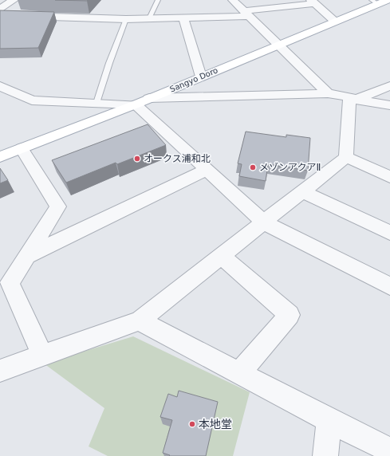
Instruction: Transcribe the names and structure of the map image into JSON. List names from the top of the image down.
{
  "streets": {
    "main road": ["Sangyo Doro"]
  },
  "places": ["オークス浦和北", "メゾンアクアⅡ", "本地堂"]
}
